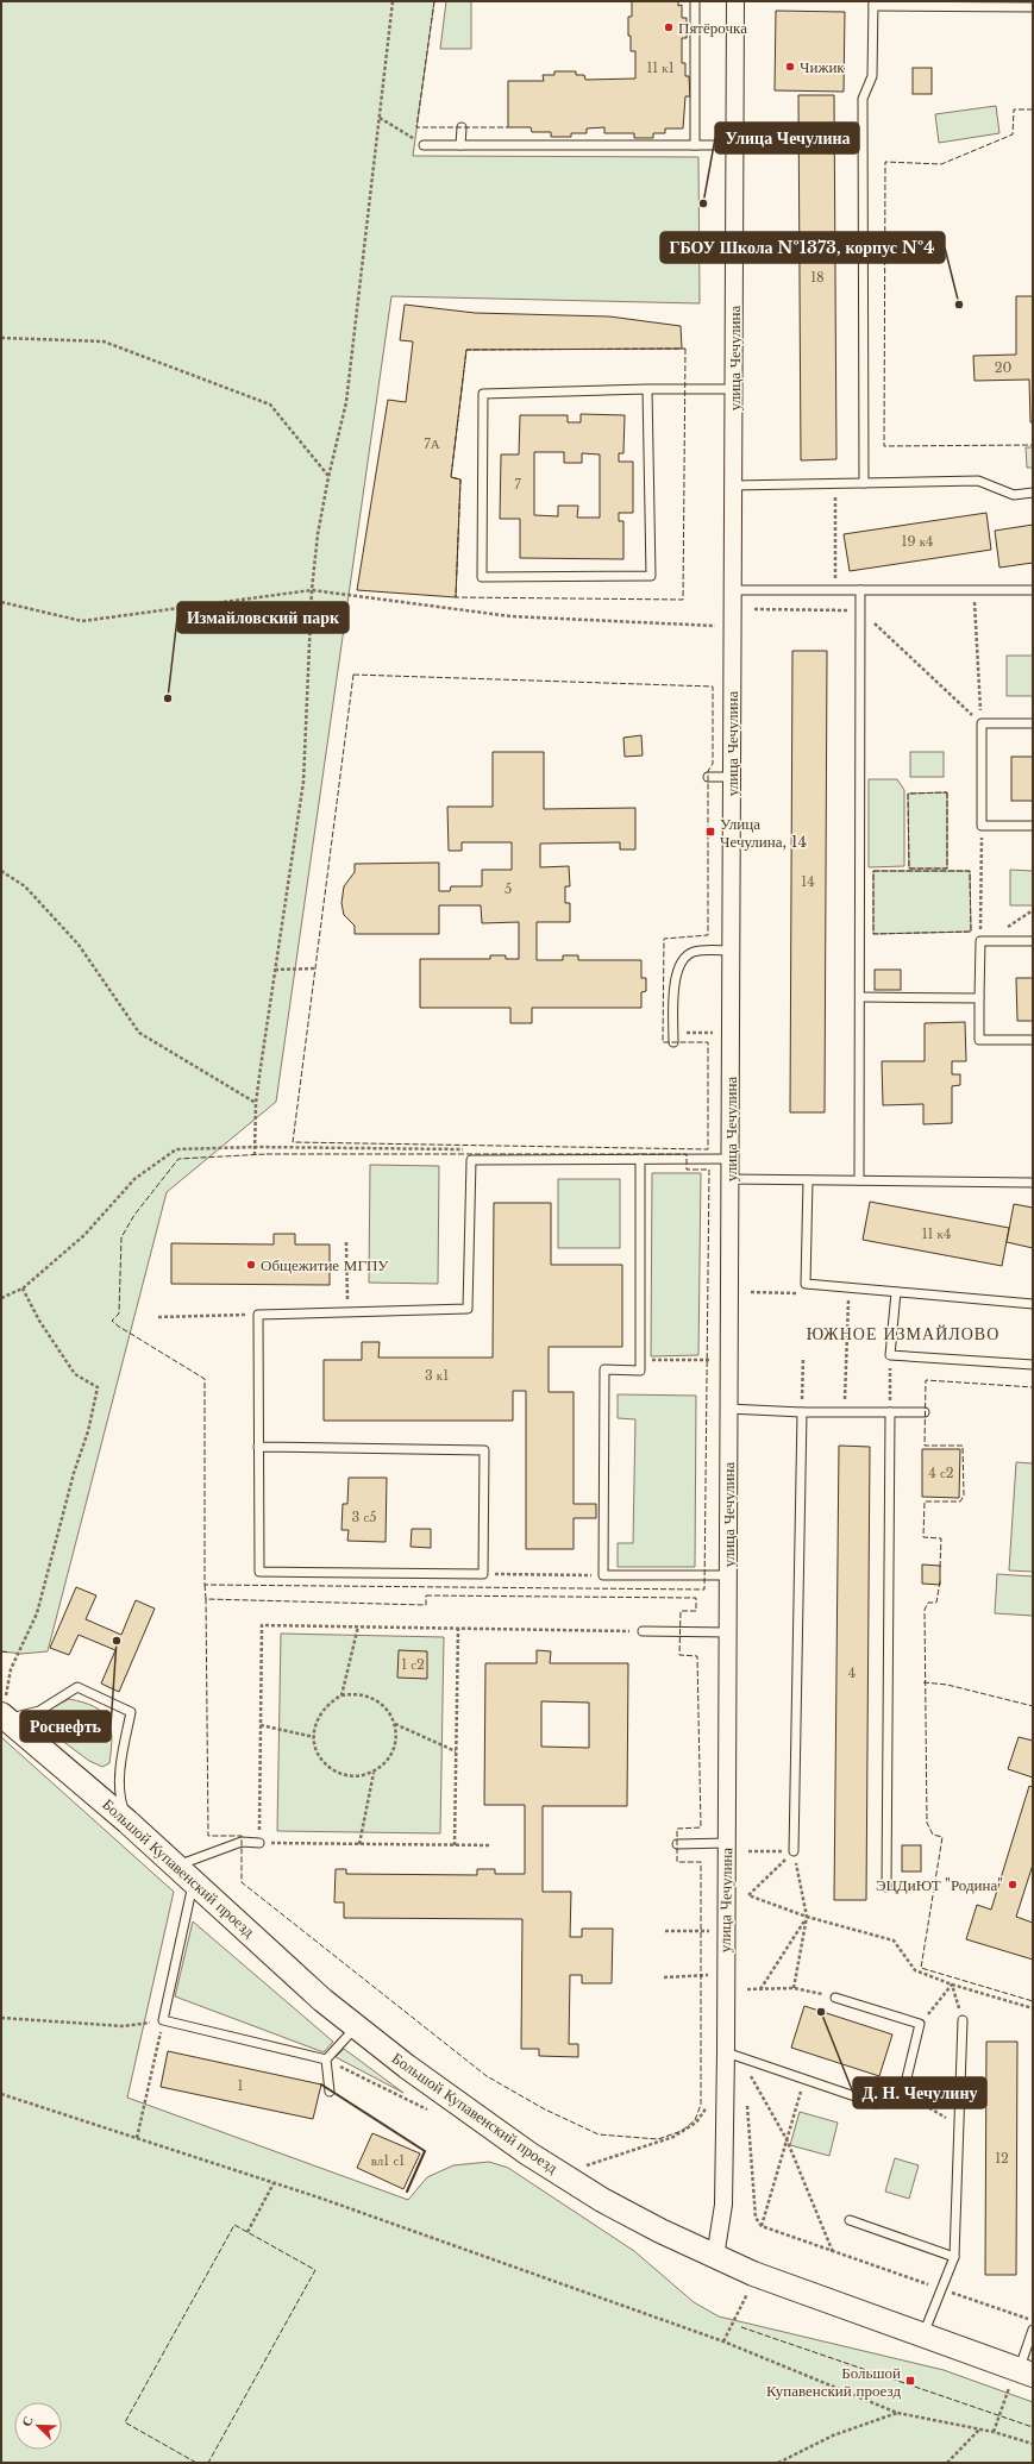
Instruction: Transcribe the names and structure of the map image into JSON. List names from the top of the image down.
{
  "streets": {
    "main road": ["Большой Купавенский проезд"],
    "street": ["улица Чечулина"]
  },
  "crossings": [
    ["улица Чечулина", "Большой Купавенский проезд"]
  ],
  "districts": ["ЮЖНОЕ ИЗМАЙЛОВО"],
  "places": {
    "other": [
      "Пятёрочка",
      "Чижик",
      "Улица Чечулина",
      "ГБОУ Школа №1373, корпус №4",
      "Измайловский парк",
      "Общежитие МГПУ",
      "Роснефть",
      "ЭЦДиЮТ \"Родина\"",
      "Д. Н. Чечулину"
    ],
    "transit": ["Улица Чечулина, 14", "Большой Купавенский проезд"]
  },
  "house_numbers": [
    "11 к1",
    "18",
    "20",
    "7А",
    "7",
    "19 к4",
    "14",
    "5",
    "11 к4",
    "3 к1",
    "4 с2",
    "3 с5",
    "1 с2",
    "4",
    "1",
    "12",
    "вл1 с1"
  ],
  "north": "top left"
}
